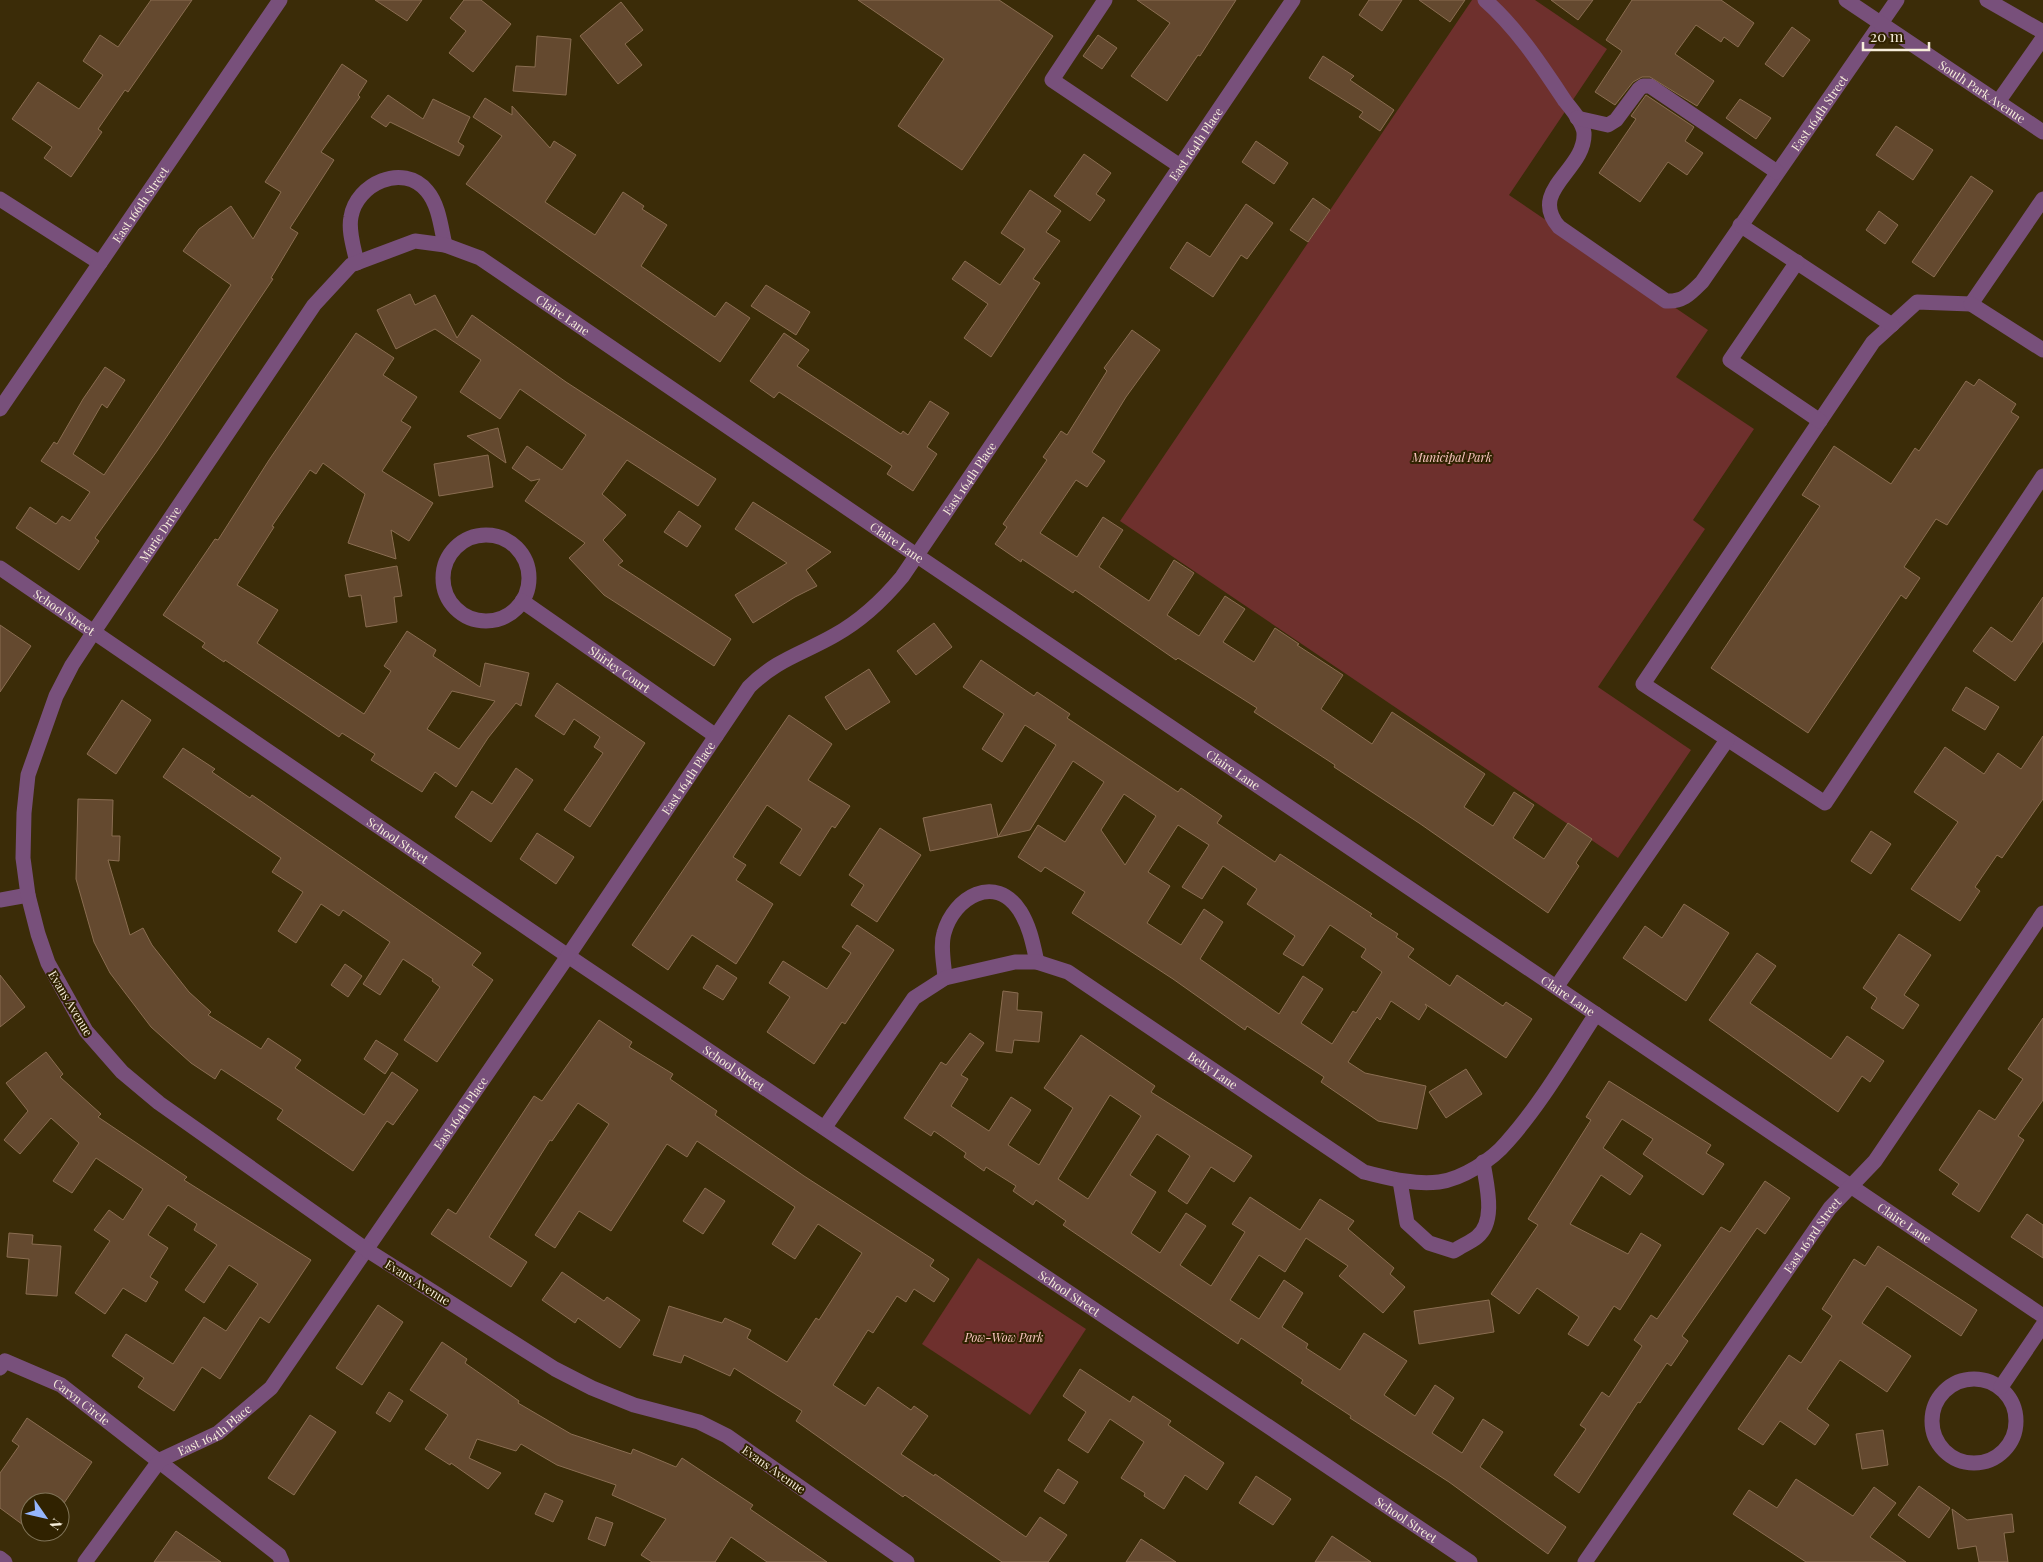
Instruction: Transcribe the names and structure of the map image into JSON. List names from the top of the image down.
{
  "streets": {
    "street": [
      "South Park Avenue",
      "East 164th Street",
      "East 164th Place",
      "East 166th Street",
      "Claire Lane",
      "Marie Drive",
      "School Street",
      "Shirley Court",
      "Evans Avenue",
      "Betty Lane",
      "East 163rd Street",
      "Caryn Circle"
    ]
  },
  "crossings": [
    ["South Park Avenue", "East 164th Street"],
    ["East 164th Place", "Claire Lane"],
    ["East 164th Place", "School Street"],
    ["East 164th Place", "Shirley Court"],
    ["East 164th Place", "Evans Avenue"],
    ["East 164th Place", "Caryn Circle"],
    ["Claire Lane", "Marie Drive"],
    ["Claire Lane", "Betty Lane"],
    ["Claire Lane", "East 163rd Street"],
    ["Marie Drive", "School Street"],
    ["Marie Drive", "Evans Avenue"],
    ["School Street", "Betty Lane"]
  ],
  "parks": ["Municipal Park", "Pow-Wow Park"],
  "scale_bar": "20 m",
  "north": "bottom right"
}
